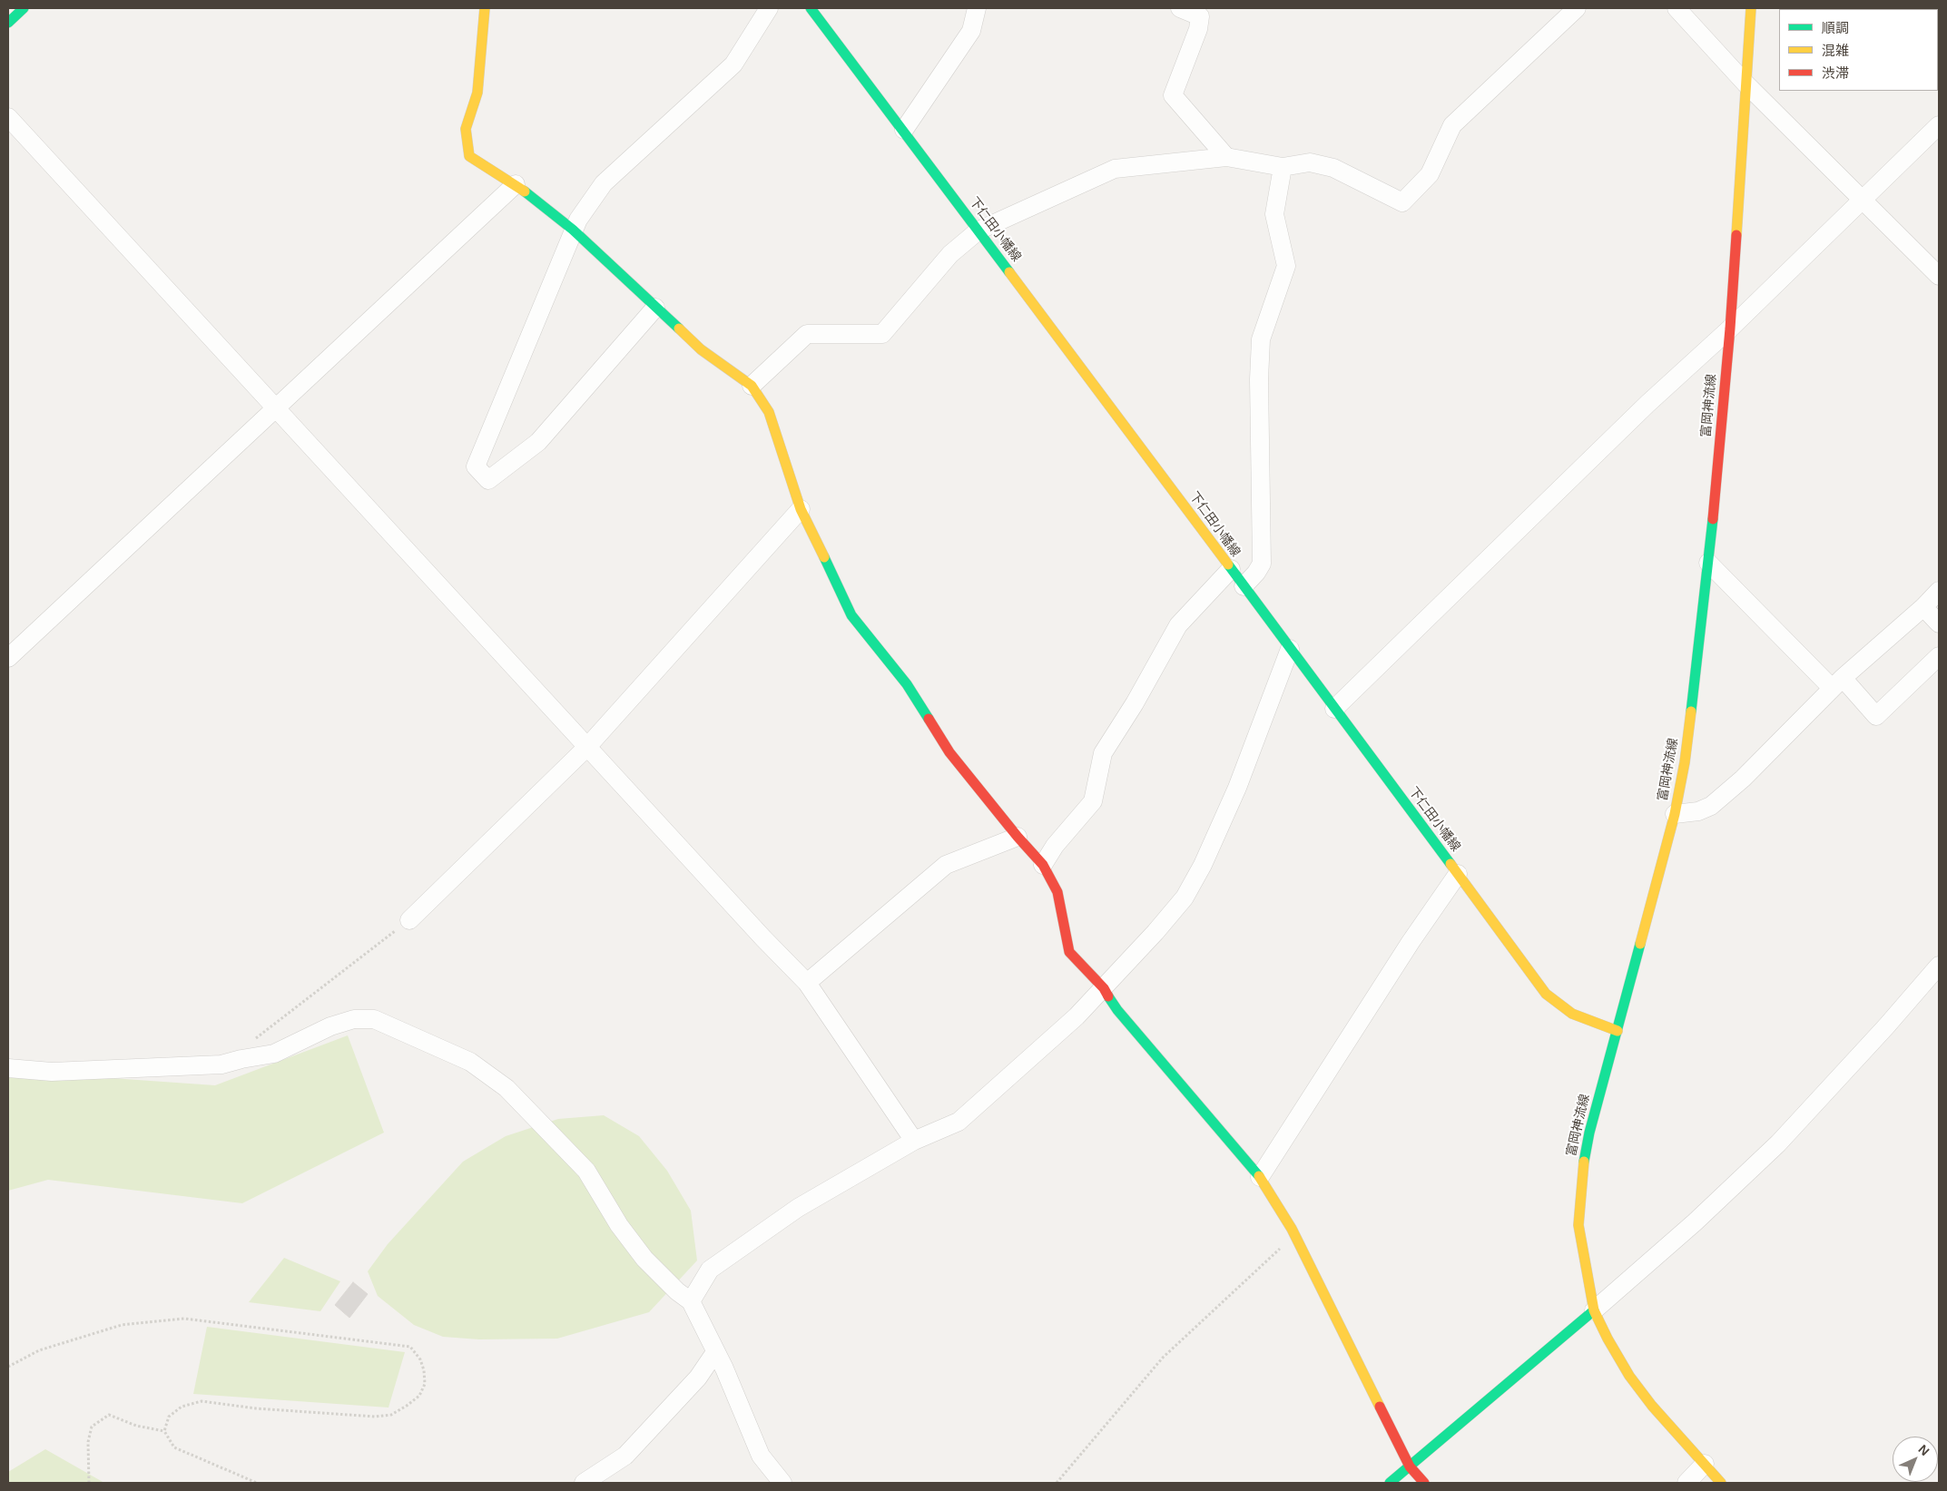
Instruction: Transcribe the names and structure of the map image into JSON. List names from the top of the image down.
{
  "streets": {
    "main road": ["下仁田小幡線", "富岡神流線"]
  },
  "crossings": [
    ["下仁田小幡線", "富岡神流線"]
  ],
  "legend": ["順調", "混雑", "渋滞"],
  "north": "top right"
}
